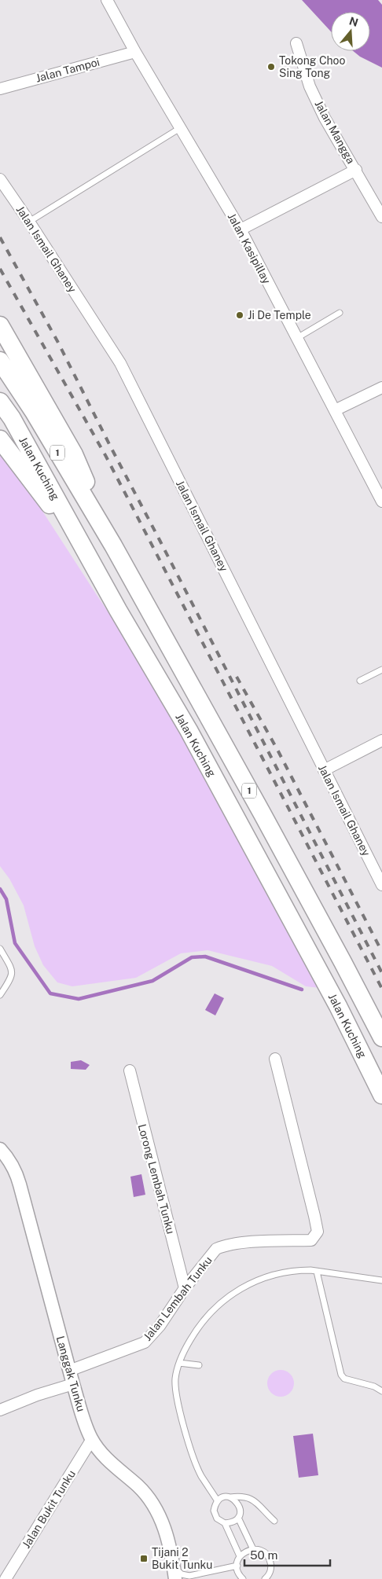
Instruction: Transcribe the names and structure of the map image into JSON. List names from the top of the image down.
{
  "streets": {
    "highway": ["1", "Jalan Kuching"],
    "street": [
      "Jalan Tampoi",
      "Jalan Mangga",
      "Jalan Kasipillay",
      "Jalan Ismail Ghaney",
      "Lorong Lembah Tunku",
      "Jalan Lembah Tunku",
      "Langgak Tunku",
      "Jalan Bukit Tunku"
    ]
  },
  "crossings": [
    ["Jalan Tampoi", "Jalan Kasipillay"],
    ["Lorong Lembah Tunku", "Jalan Lembah Tunku"],
    ["Jalan Lembah Tunku", "Langgak Tunku"],
    ["Langgak Tunku", "Jalan Bukit Tunku"]
  ],
  "places": {
    "other": ["Tokong Choo Sing Tong", "Ji De Temple"],
    "transit": ["Tijani 2 Bukit Tunku"]
  },
  "scale_bar": "50 m",
  "north": "top"
}
